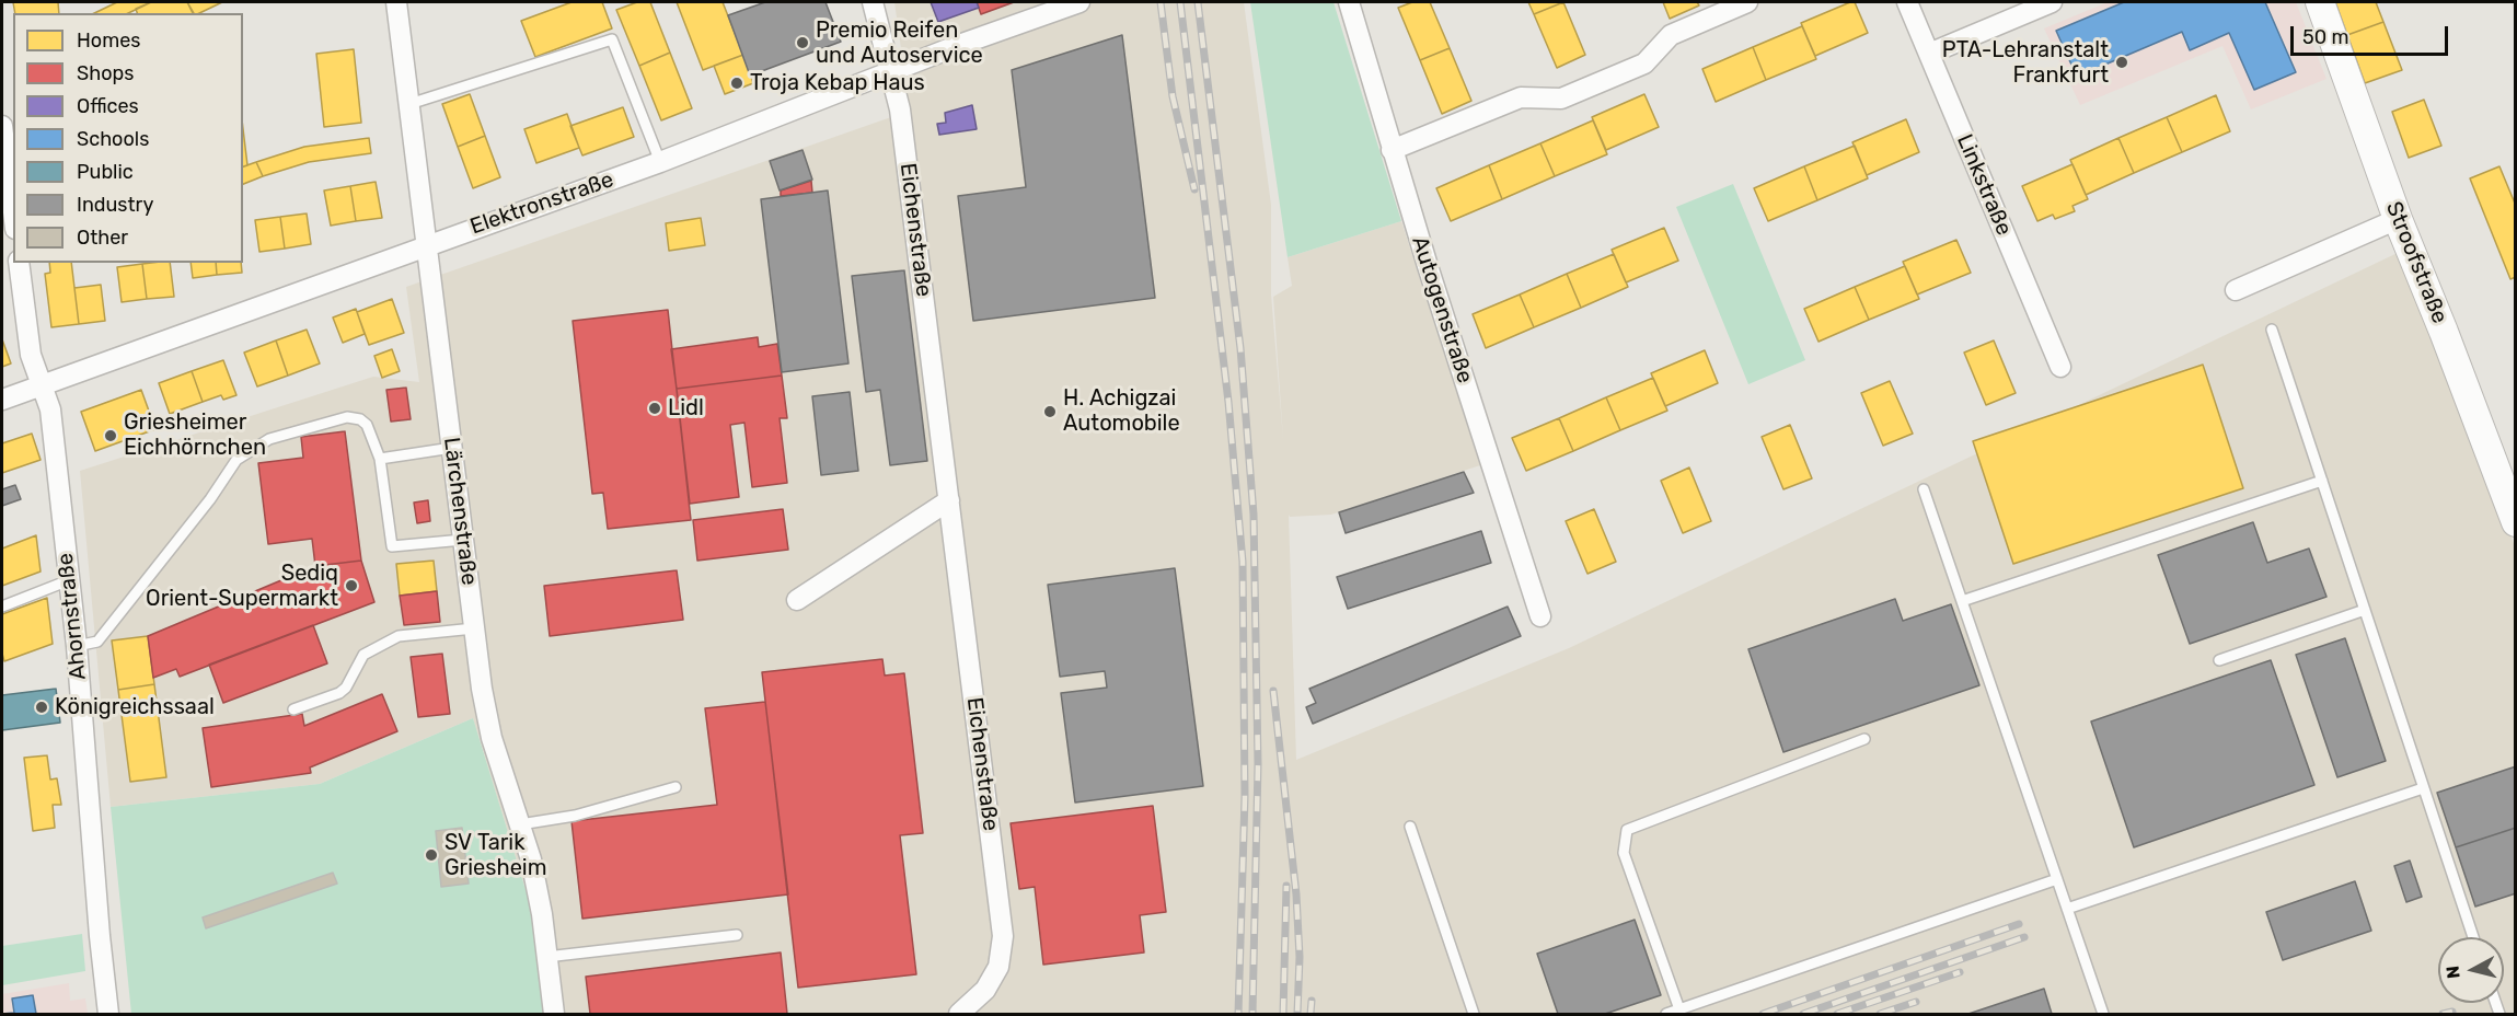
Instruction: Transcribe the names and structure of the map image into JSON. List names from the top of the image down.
{
  "streets": {
    "street": [
      "Linkstraße",
      "Elektronstraße",
      "Eichenstraße",
      "Stroofstraße",
      "Autogenstraße",
      "Lärchenstraße",
      "Ahornstraße"
    ]
  },
  "crossings": [
    ["Elektronstraße", "Eichenstraße"],
    ["Elektronstraße", "Lärchenstraße"],
    ["Elektronstraße", "Ahornstraße"]
  ],
  "places": [
    "Premio Reifen und Autoservice",
    "PTA-Lehranstalt Frankfurt",
    "Troja Kebap Haus",
    "Lidl",
    "H. Achigzai Automobile",
    "Griesheimer Eichhörnchen",
    "Sediq Orient-Supermarkt",
    "Königreichssaal",
    "SV Tarik Griesheim"
  ],
  "legend": [
    "Homes",
    "Shops",
    "Offices",
    "Schools",
    "Public",
    "Industry",
    "Other"
  ],
  "scale_bar": "50 m",
  "north": "left"
}
